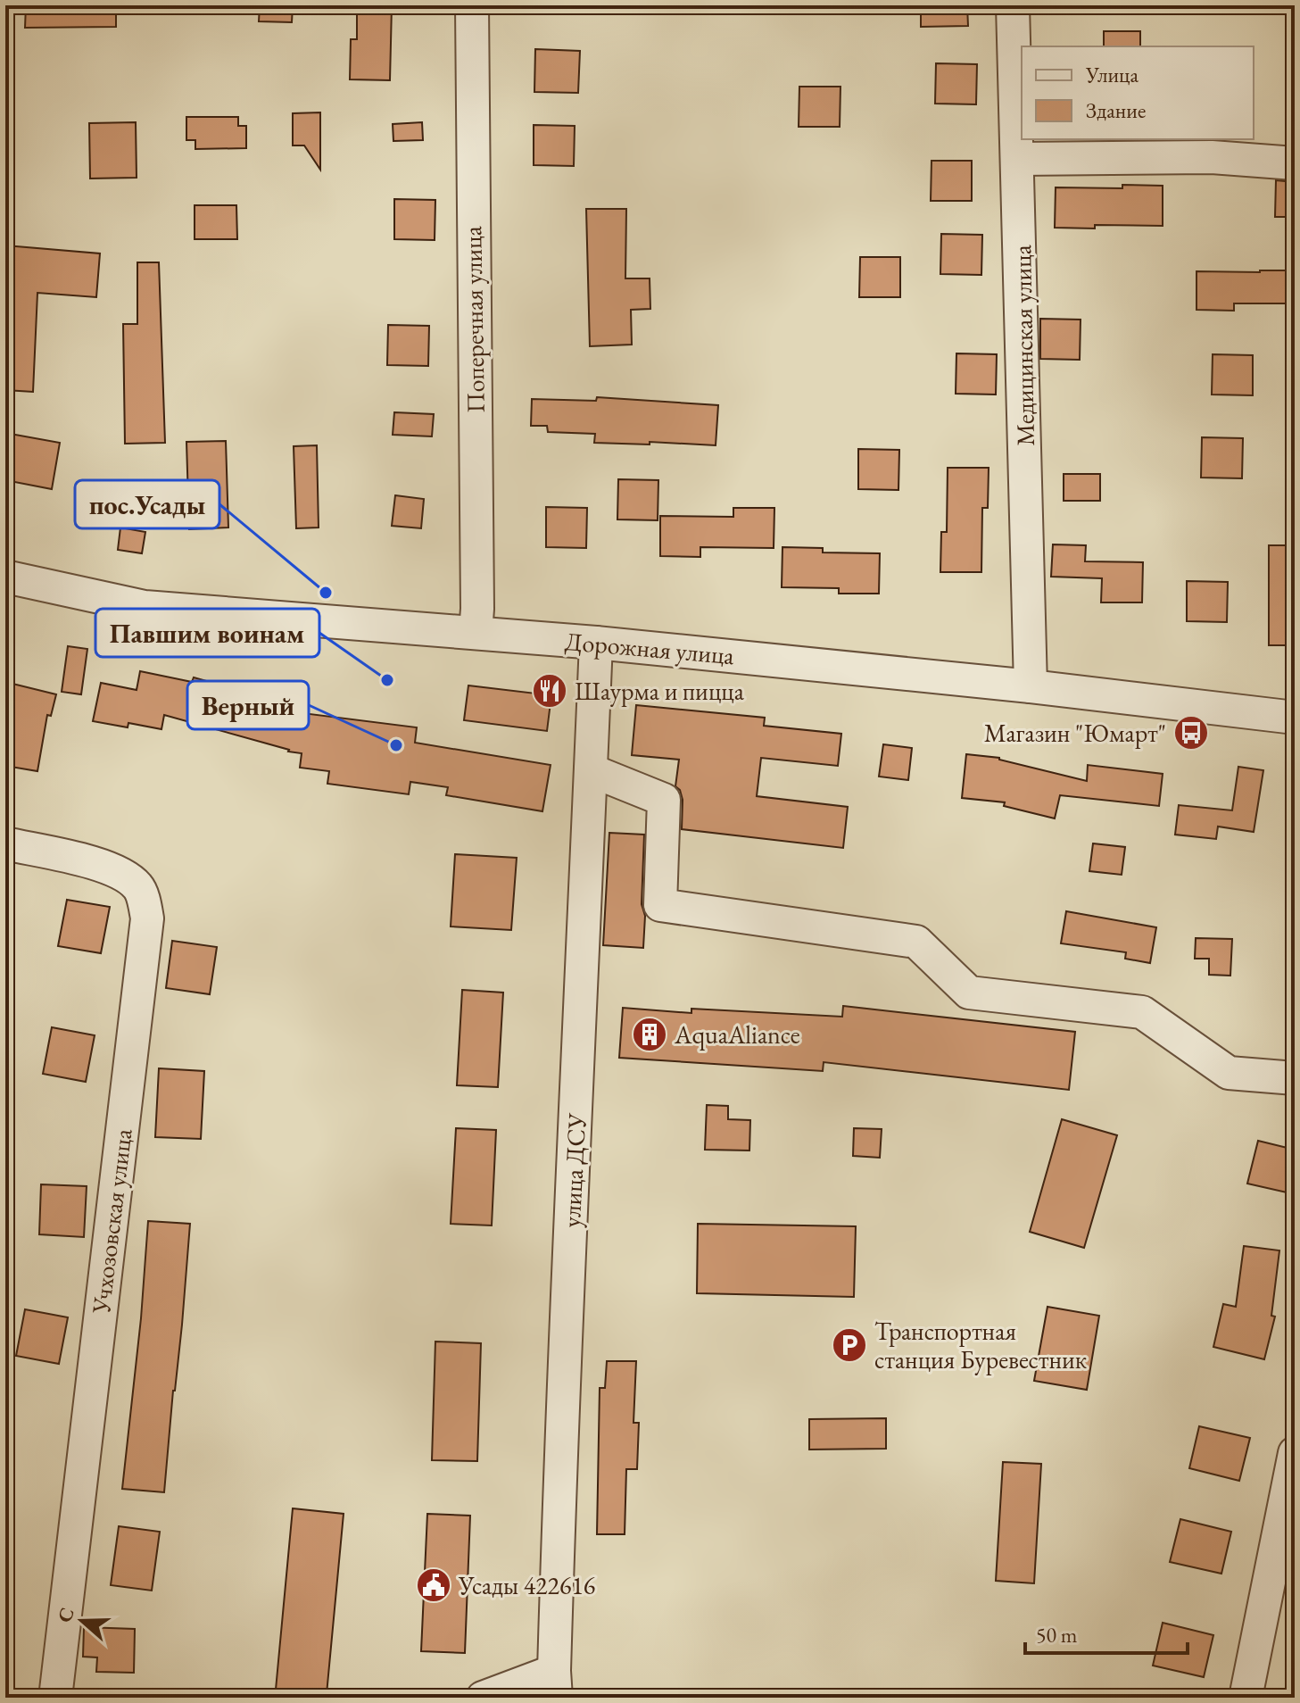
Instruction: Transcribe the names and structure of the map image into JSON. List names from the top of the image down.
{
  "streets": {
    "street": [
      "Поперечная улица",
      "Медицинская улица",
      "Дорожная улица",
      "улица ДСУ",
      "Учхозовская улица"
    ]
  },
  "crossings": [
    ["Поперечная улица", "Дорожная улица"],
    ["Медицинская улица", "Дорожная улица"],
    ["Дорожная улица", "улица ДСУ"]
  ],
  "places": {
    "other": ["пос.Усады", "Павшим воинам", "Верный"],
    "restaurant": ["Шаурма и пицца"],
    "bus stop": ["Магазин \"Юмарт\""],
    "building": ["AquaAliance"],
    "parking": ["Транспортная станция Буревестник"],
    "public building": ["Усады 422616"]
  },
  "legend": ["Улица", "Здание"],
  "scale_bar": "50 m",
  "north": "left"
}
